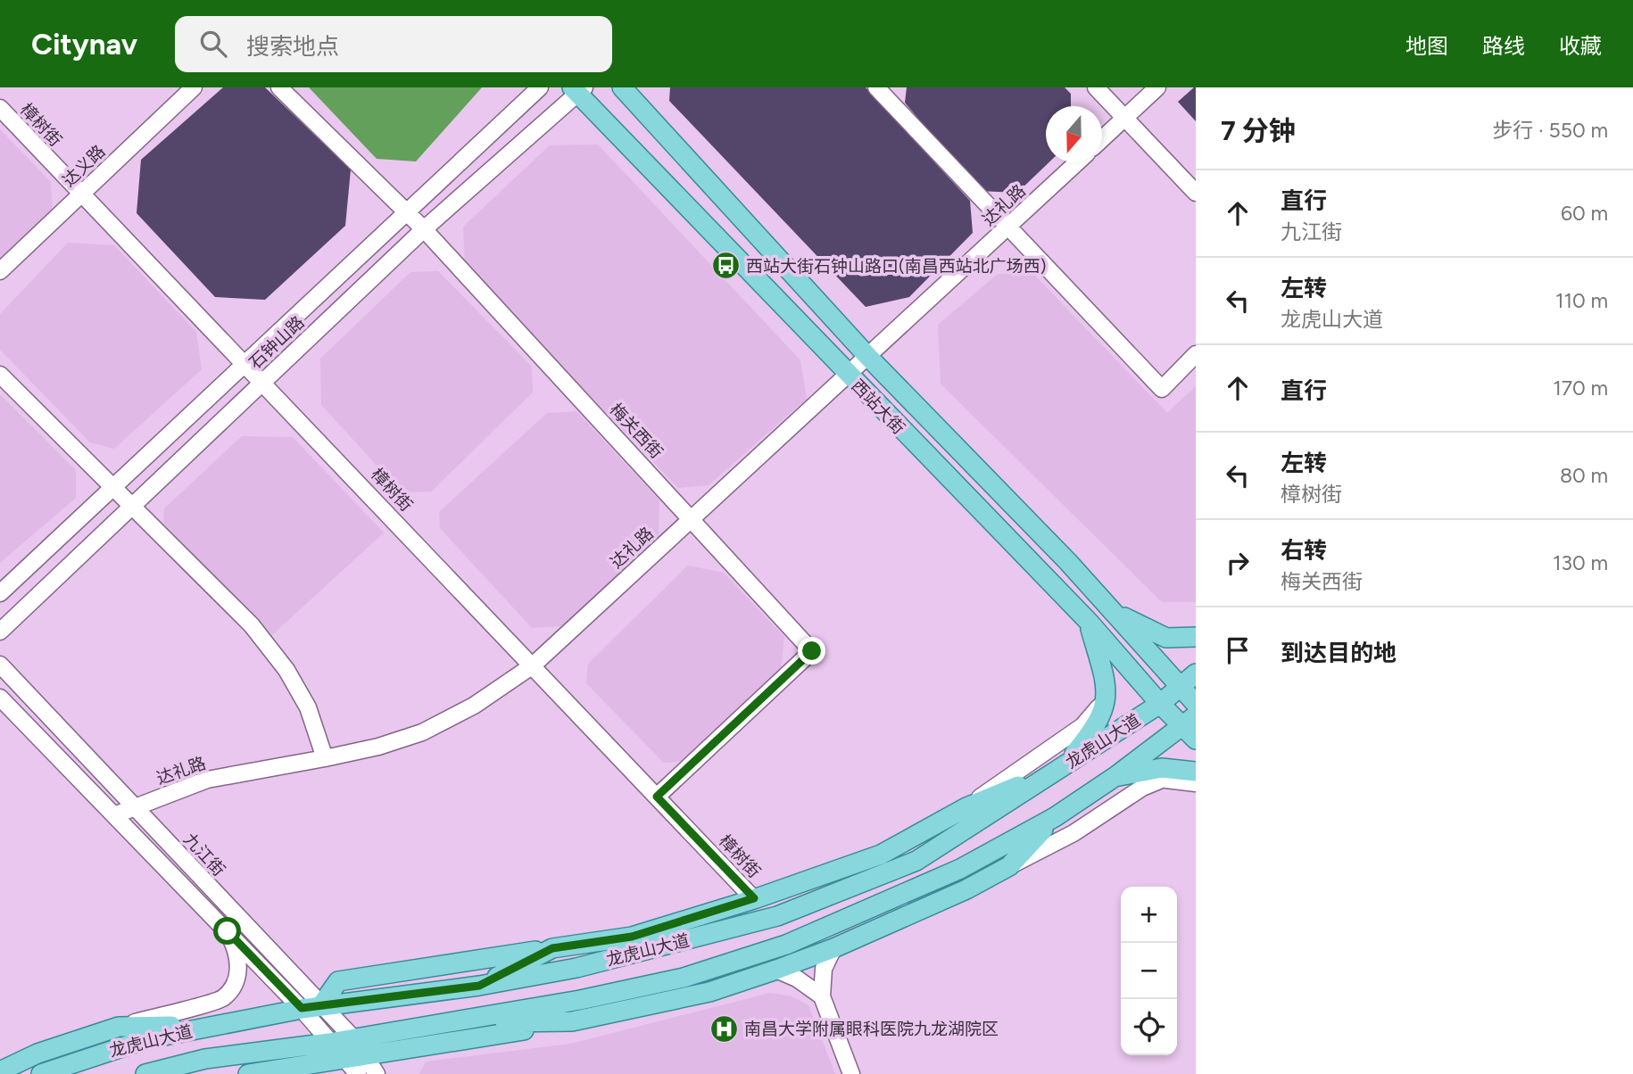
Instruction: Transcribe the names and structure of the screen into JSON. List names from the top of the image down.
{
  "streets": {
    "main road": ["西站大街", "龙虎山大道"],
    "street": [
      "樟树街",
      "达义路",
      "达礼路",
      "石钟山路",
      "梅关西街",
      "九江街"
    ]
  },
  "crossings": [
    ["樟树街", "达义路"],
    ["樟树街", "达礼路"],
    ["樟树街", "石钟山路"],
    ["樟树街", "梅关西街"],
    ["达礼路", "西站大街"],
    ["达礼路", "梅关西街"],
    ["达礼路", "九江街"],
    ["石钟山路", "西站大街"],
    ["石钟山路", "梅关西街"],
    ["西站大街", "龙虎山大道"],
    ["龙虎山大道", "九江街"]
  ],
  "places": {
    "bus stop": ["西站大街石钟山路口(南昌西站北广场西)"],
    "hospital": ["南昌大学附属眼科医院九龙湖院区"]
  },
  "north": "bottom",
  "page": {
    "header": "Citynav",
    "search": "搜索地点",
    "nav": ["地图", "路线", "收藏"],
    "heading": ["7 分钟", "步行 · 550 m"],
    "list": [
      ["直行", "九江街", "60 m"],
      ["左转", "龙虎山大道", "110 m"],
      ["直行", "170 m"],
      ["左转", "樟树街", "80 m"],
      ["右转", "梅关西街", "130 m"],
      "到达目的地"
    ],
    "map_buttons": ["+", "−"]
  }
}
